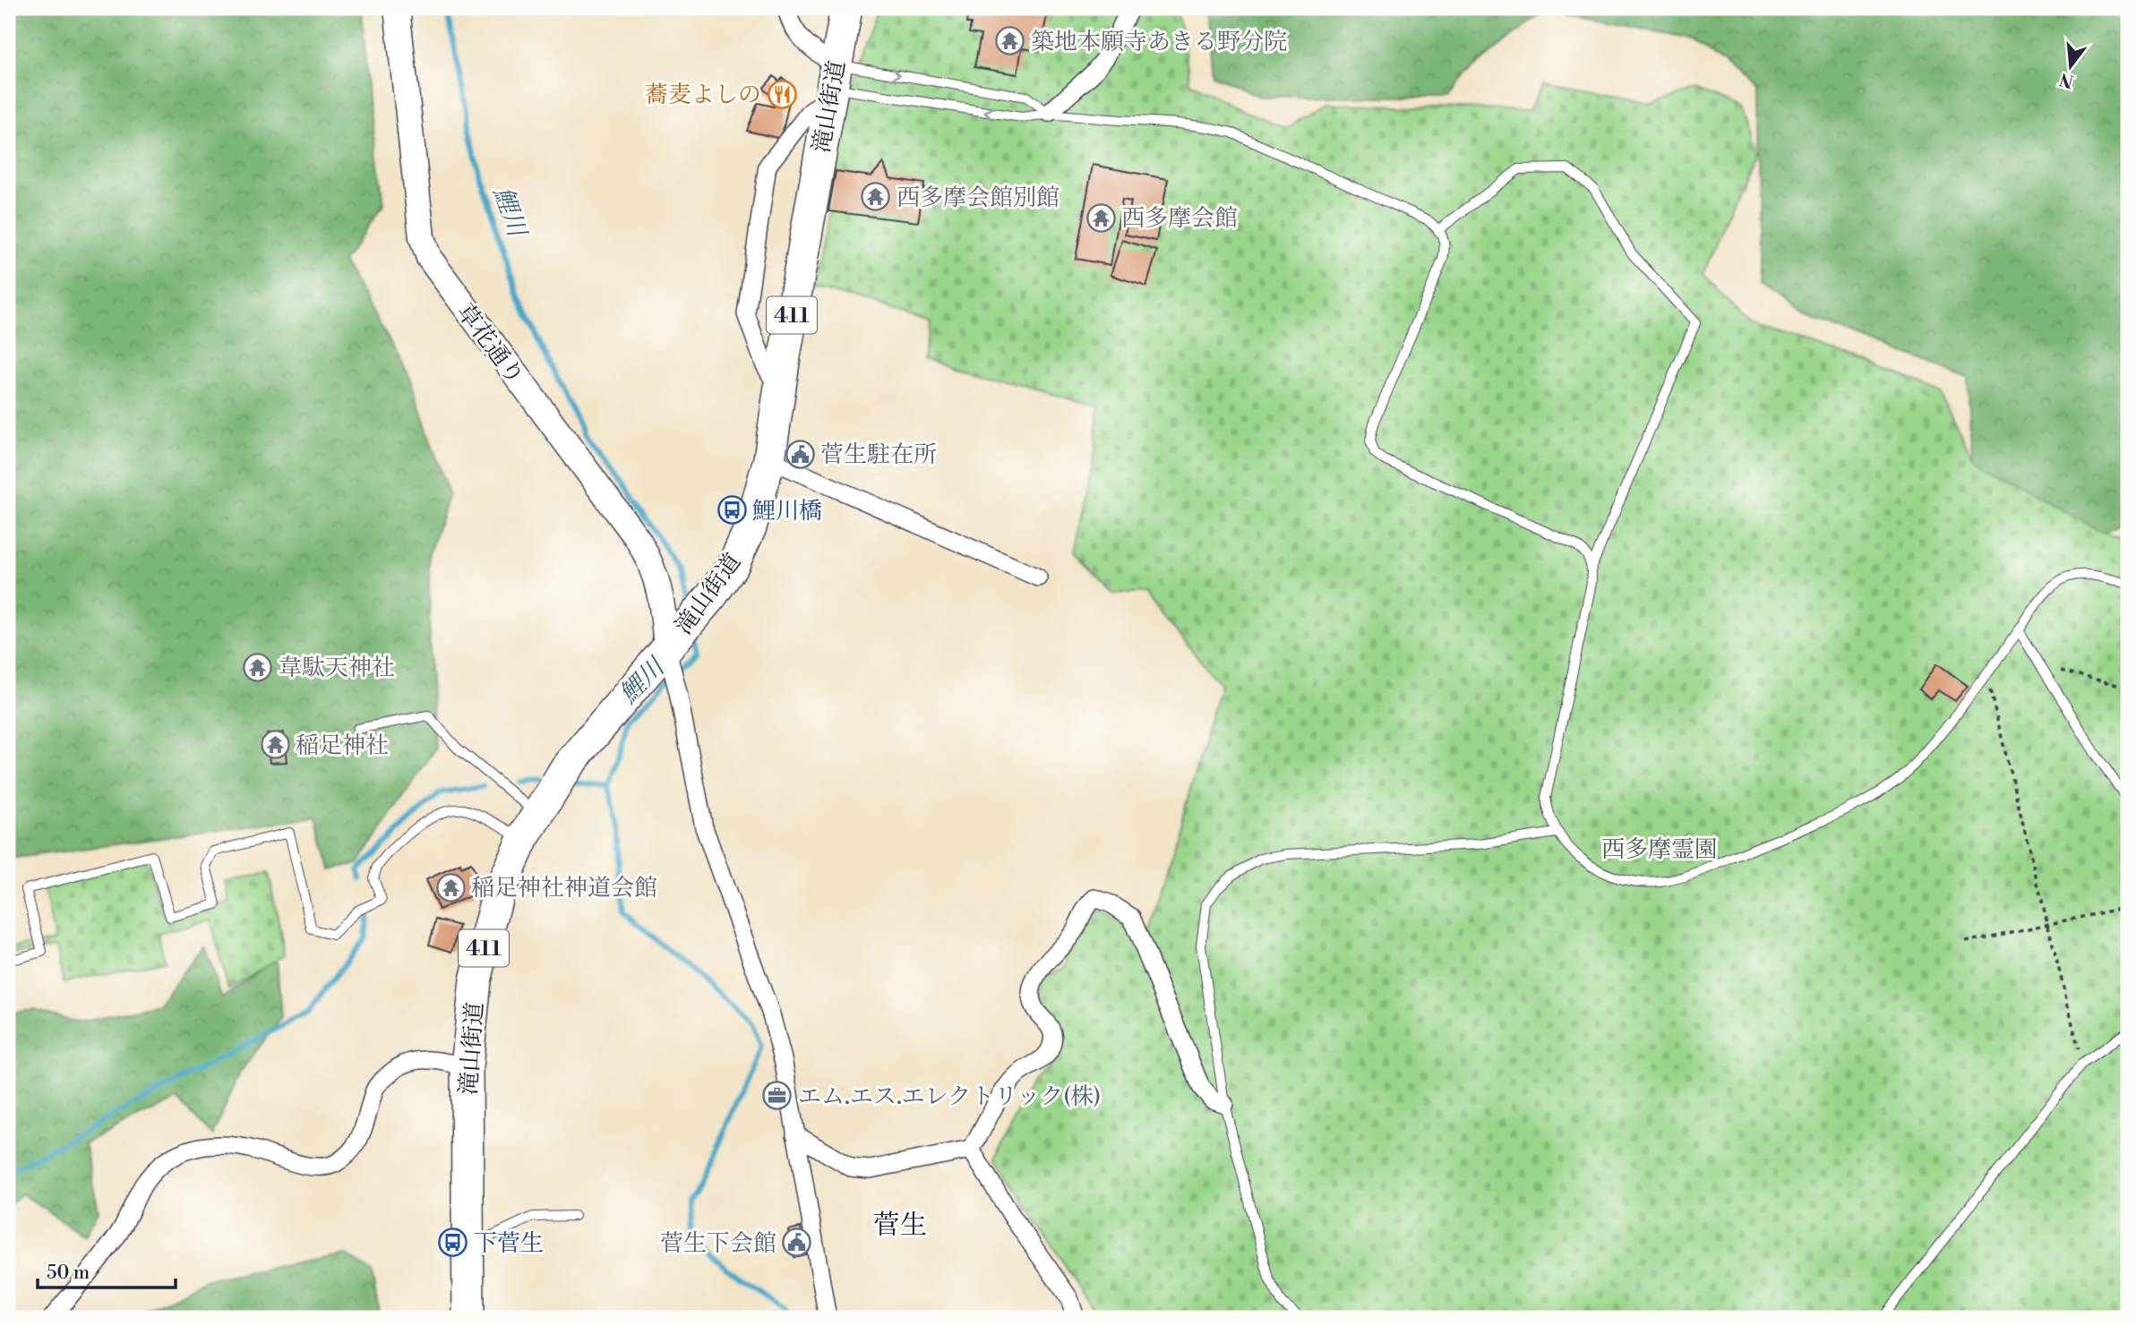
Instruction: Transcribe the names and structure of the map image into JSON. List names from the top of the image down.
{
  "streets": {
    "highway": ["滝山街道", "411"],
    "street": ["草花通り"]
  },
  "crossings": [
    ["滝山街道", "草花通り"]
  ],
  "districts": ["菅生"],
  "water": ["鯉川"],
  "parks": ["西多摩霊園"],
  "places": {
    "temple": [
      "築地本願寺あきる野分院",
      "西多摩会館別館",
      "西多摩会館",
      "韋駄天神社",
      "稲足神社",
      "稲足神社神道会館"
    ],
    "restaurant": ["蕎麦よしの"],
    "public building": ["菅生駐在所", "菅生下会館"],
    "bus stop": ["鯉川橋", "下菅生"],
    "office": ["エム.エス.エレクトリック(株)"]
  },
  "scale_bar": "50 m",
  "north": "bottom"
}
